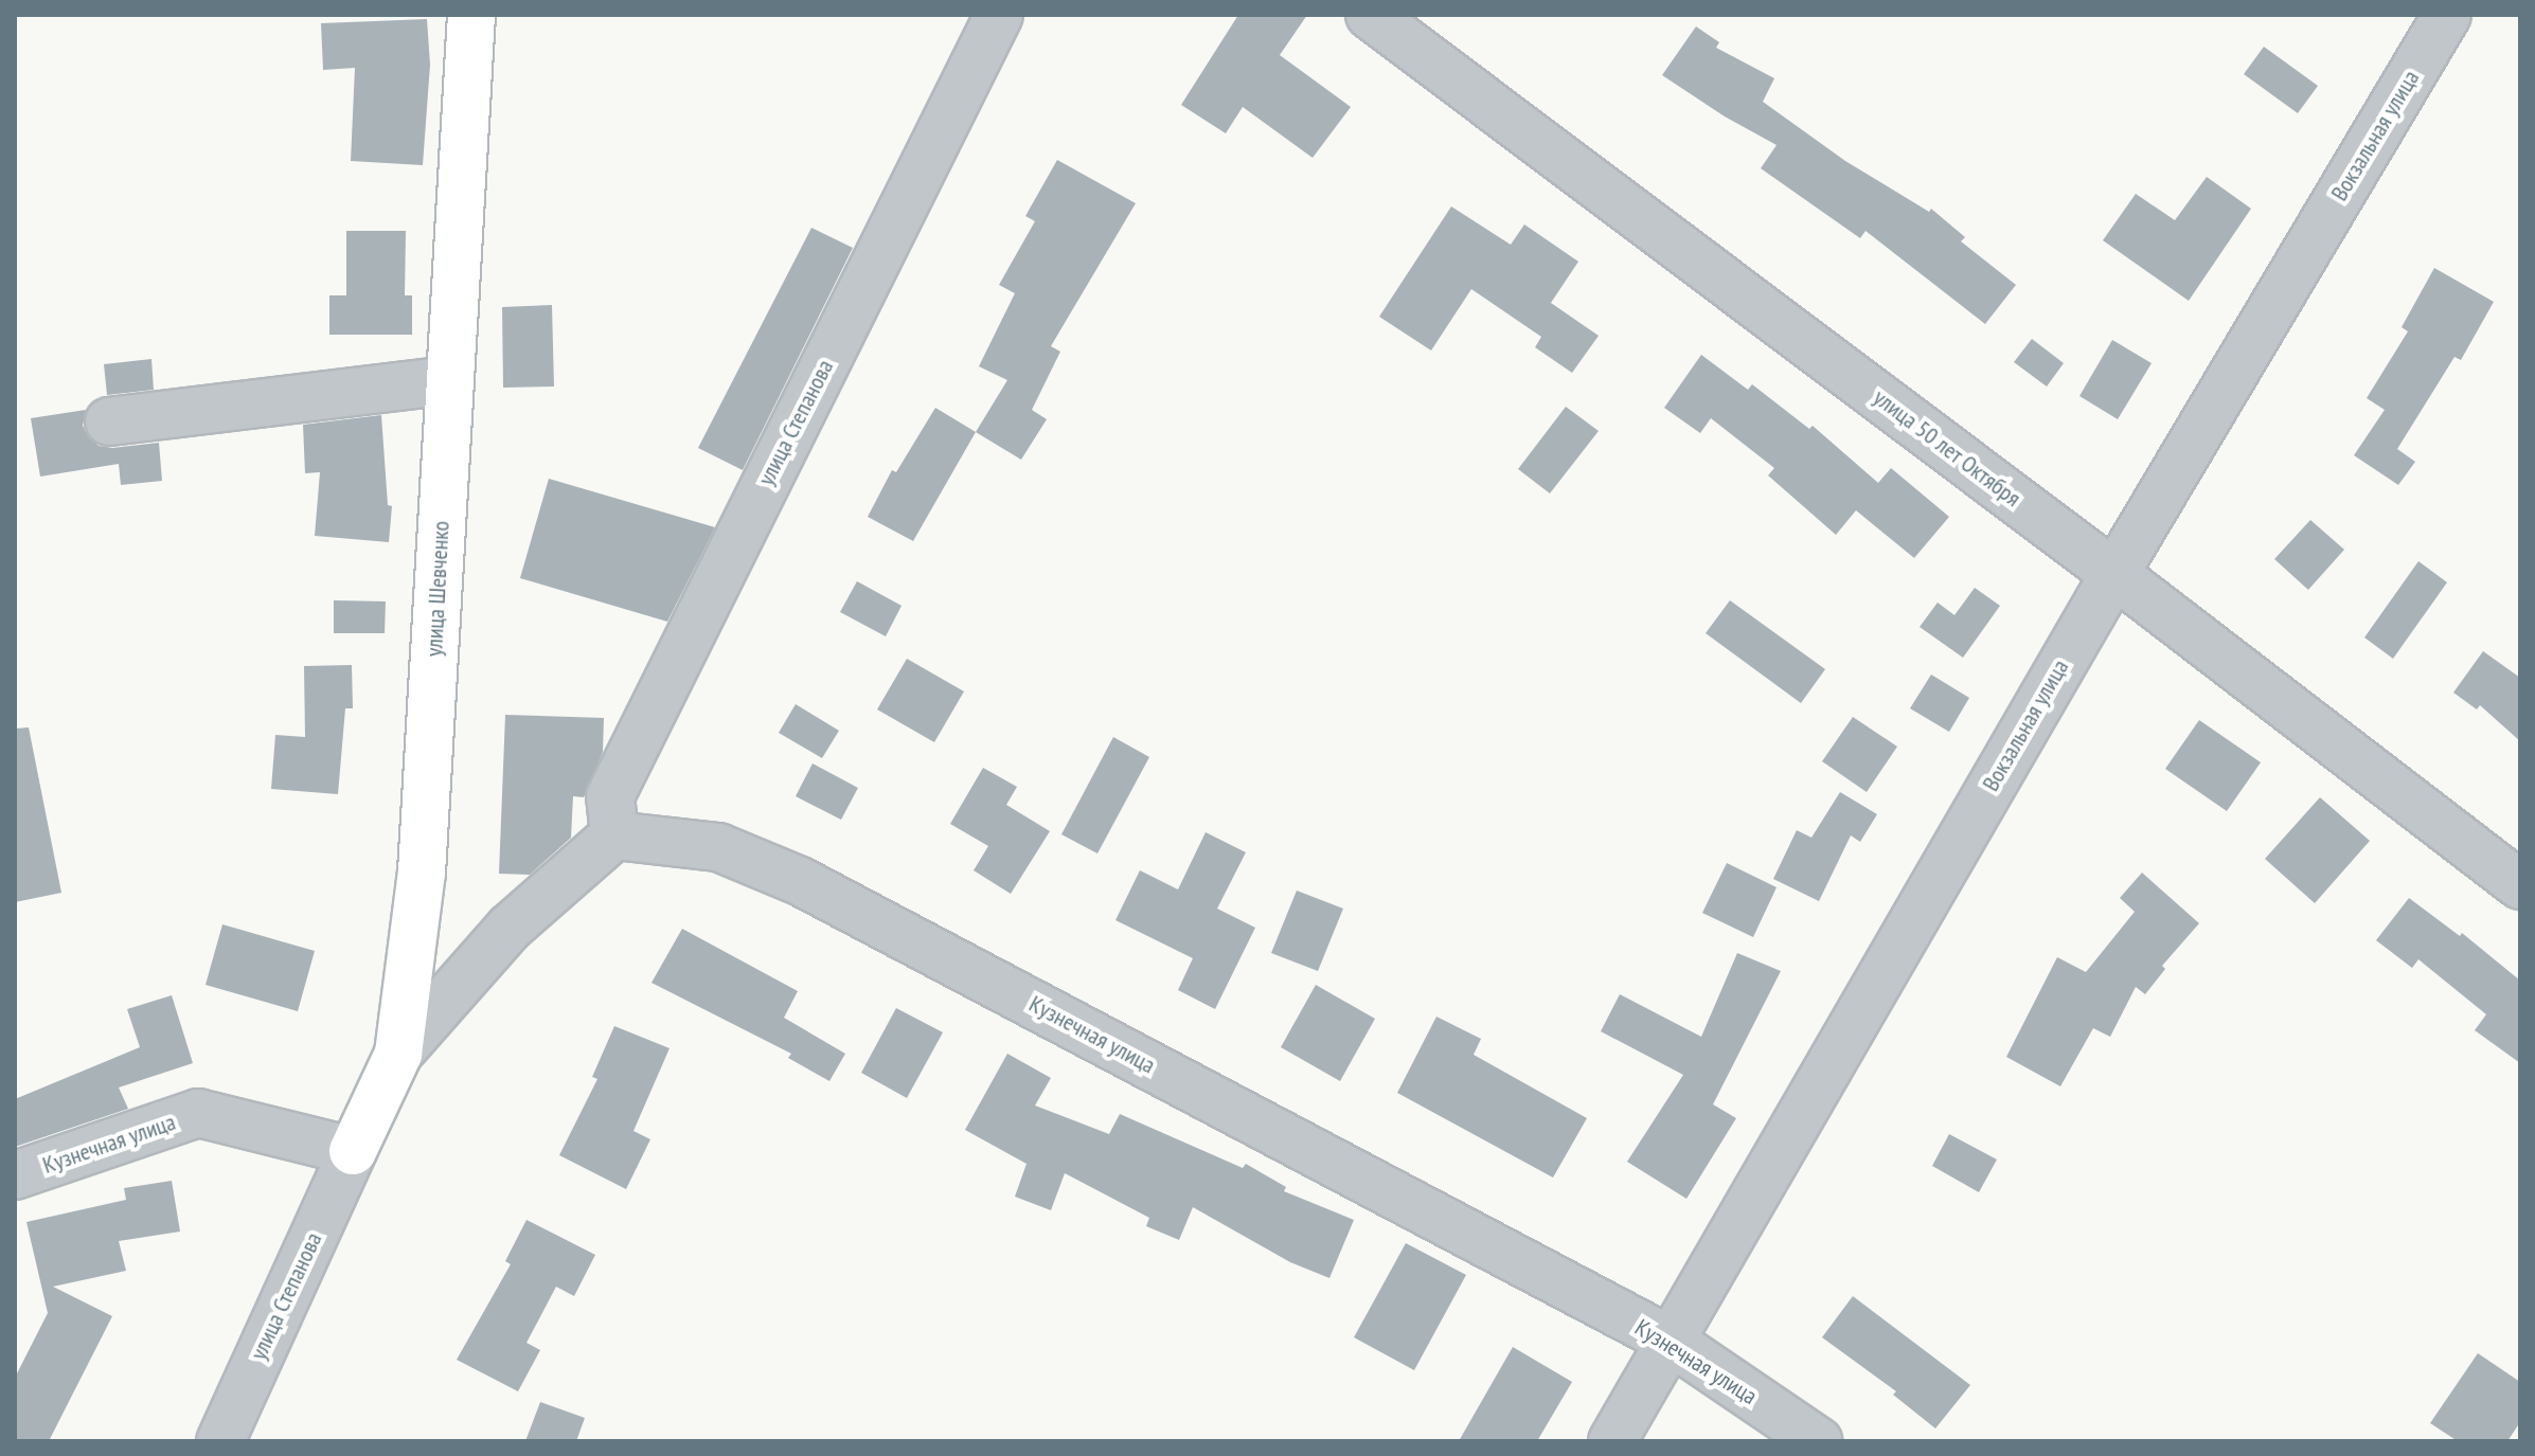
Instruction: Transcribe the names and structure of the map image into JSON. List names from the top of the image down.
{
  "streets": {
    "main road": ["улица Шевченко"],
    "street": [
      "Вокзальная улица",
      "улица Степанова",
      "улица 50 лет Октября",
      "Кузнечная улица"
    ]
  },
  "crossings": [
    ["Вокзальная улица", "улица 50 лет Октября"],
    ["Вокзальная улица", "Кузнечная улица"],
    ["улица Степанова", "улица Шевченко"],
    ["улица Степанова", "Кузнечная улица"],
    ["улица Шевченко", "Кузнечная улица"]
  ]
}
